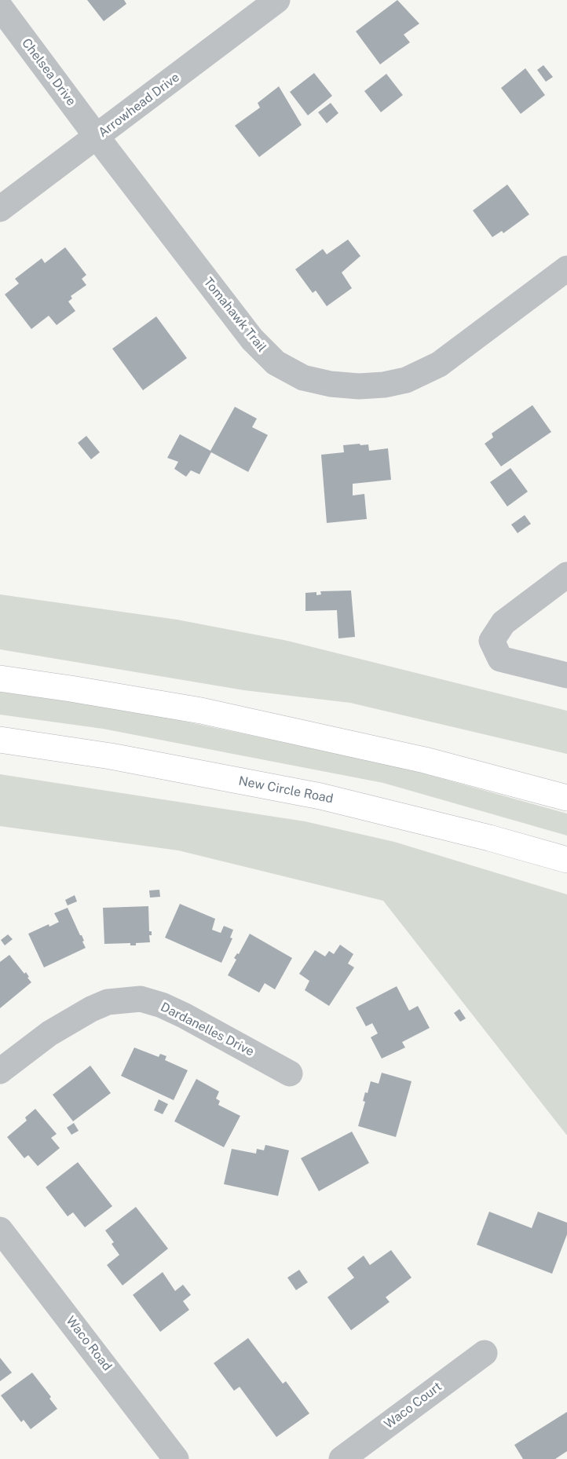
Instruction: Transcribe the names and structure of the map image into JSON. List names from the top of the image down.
{
  "streets": {
    "highway": ["New Circle Road"],
    "street": [
      "Chelsea Drive",
      "Arrowhead Drive",
      "Tomahawk Trail",
      "Dardanelles Drive",
      "Waco Road",
      "Waco Court"
    ]
  },
  "crossings": [
    ["Chelsea Drive", "Arrowhead Drive"],
    ["Chelsea Drive", "Tomahawk Trail"],
    ["Arrowhead Drive", "Tomahawk Trail"]
  ]
}
